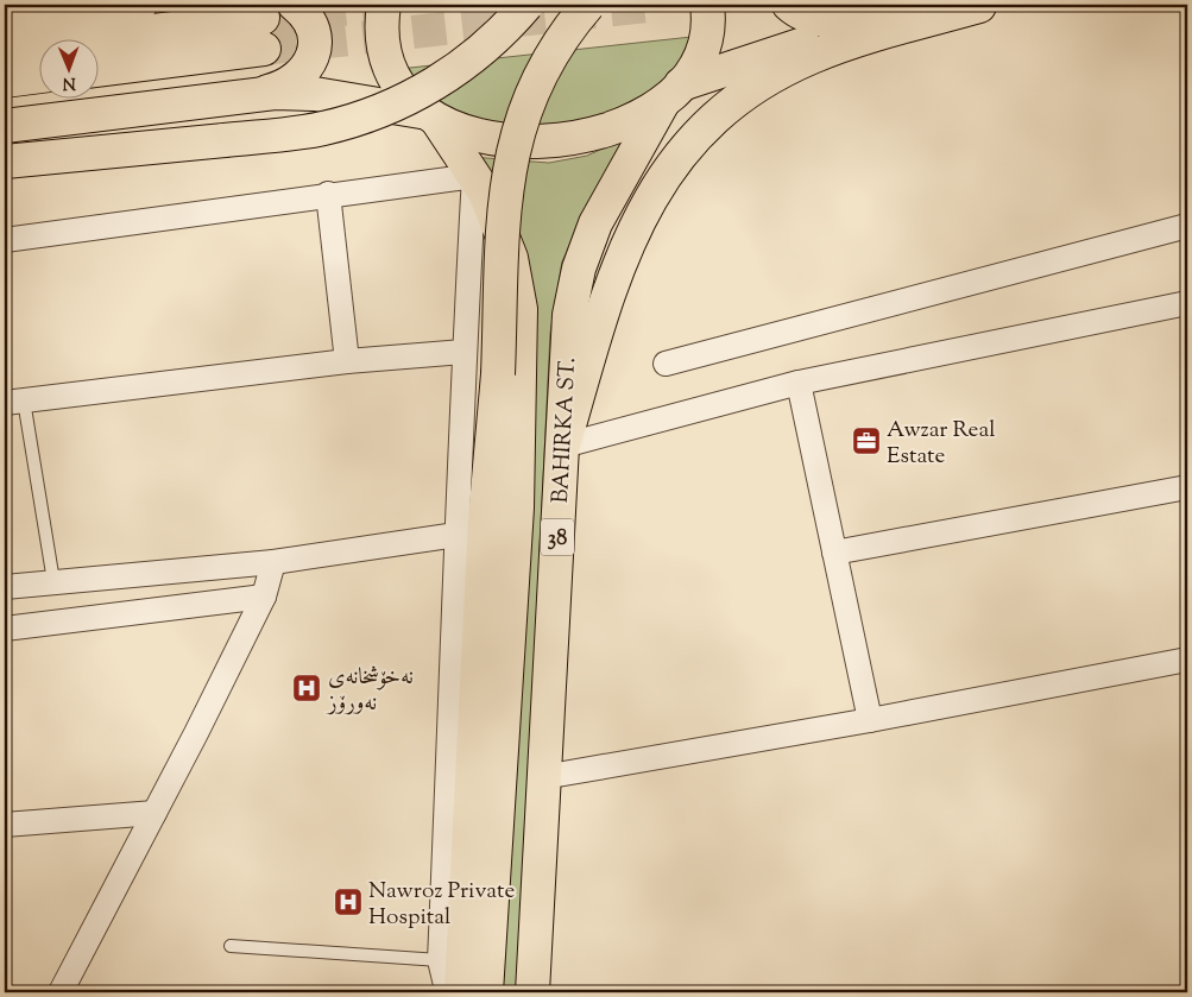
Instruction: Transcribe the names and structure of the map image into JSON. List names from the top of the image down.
{
  "streets": {
    "main road": ["BAHIRKA ST.", "38"]
  },
  "crossings": [
    ["BAHIRKA ST.", "38"]
  ],
  "places": {
    "office": ["Awzar Real Estate"],
    "hospital": ["نەخۆشخانەی نەورۆز", "Nawroz Private Hospital"]
  },
  "north": "bottom"
}
